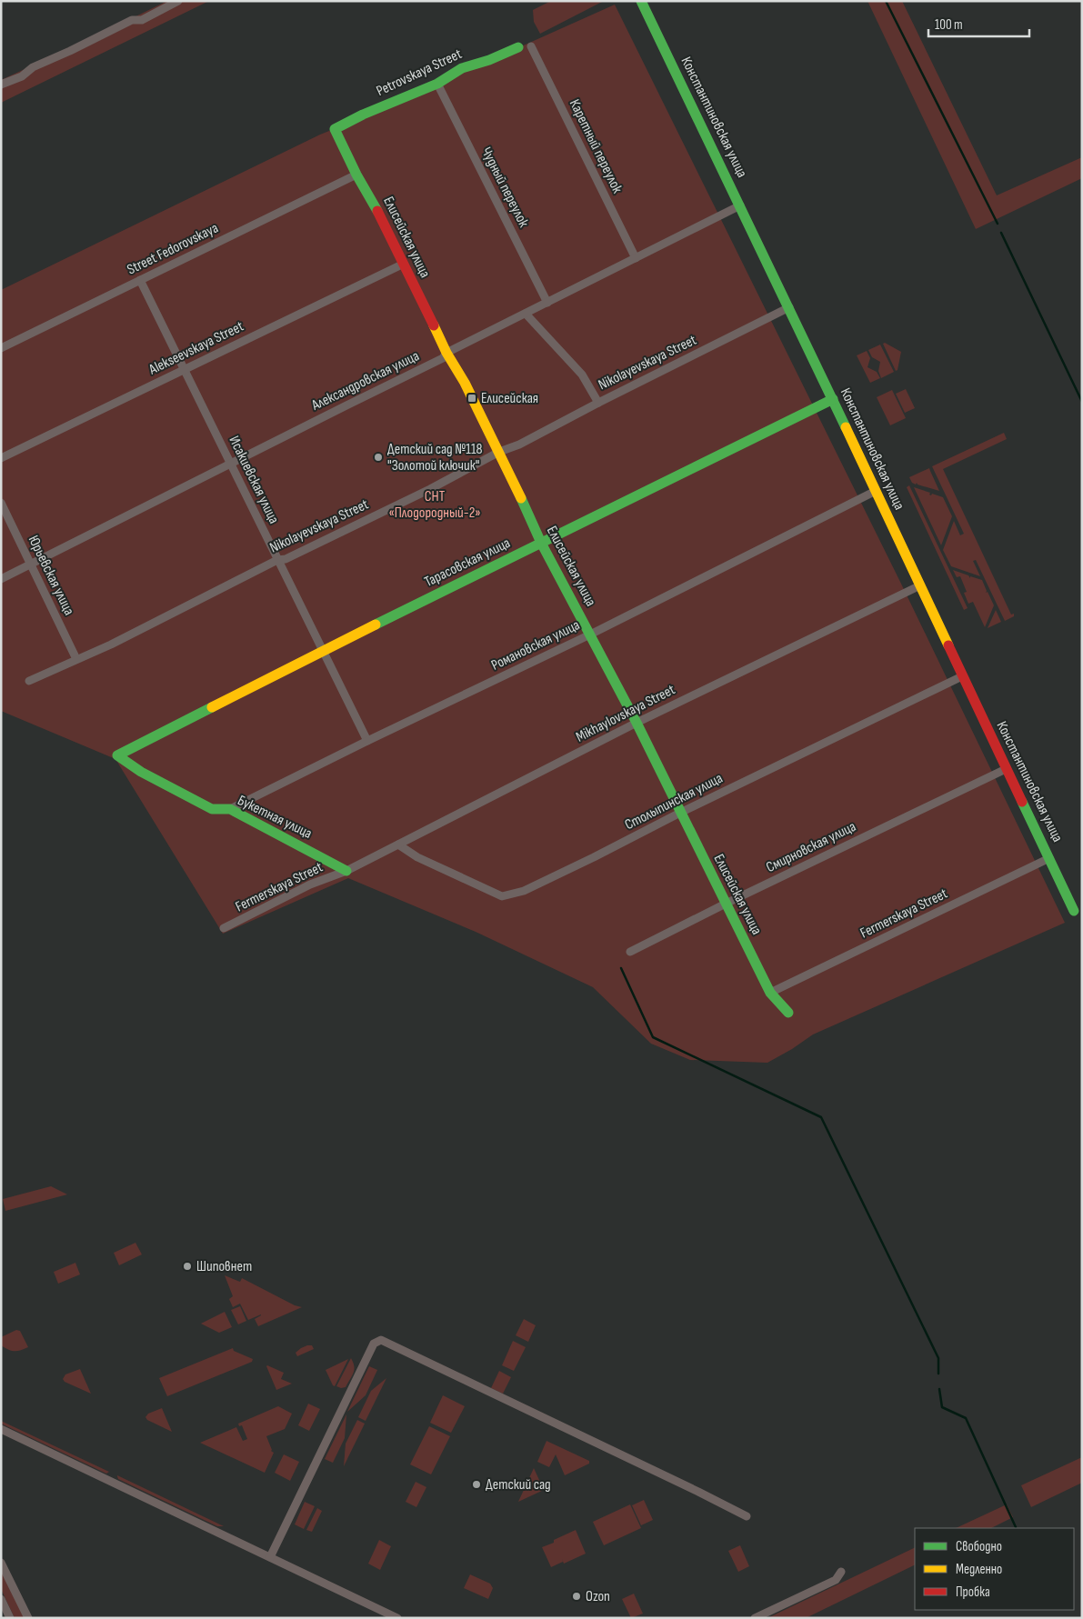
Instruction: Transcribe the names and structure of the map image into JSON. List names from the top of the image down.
{
  "streets": {
    "street": [
      "Petrovskaya Street",
      "Константиновская улица",
      "Каретный переулок",
      "Чудный переулок",
      "Елисейская улица",
      "Street Fedorovskaya",
      "Alekseevskaya Street",
      "Nikolayevskaya Street",
      "Александровская улица",
      "Исакиевская улица",
      "Тарасовская улица",
      "Юрьевская улица",
      "Романовская улица",
      "Mikhaylovskaya Street",
      "Столыпинская улица",
      "Букетная улица",
      "Смирновская улица",
      "Fermerskaya Street"
    ]
  },
  "crossings": [
    ["Petrovskaya Street", "Чудный переулок"],
    ["Petrovskaya Street", "Елисейская улица"],
    ["Константиновская улица", "Nikolayevskaya Street"],
    ["Константиновская улица", "Александровская улица"],
    ["Константиновская улица", "Тарасовская улица"],
    ["Константиновская улица", "Романовская улица"],
    ["Константиновская улица", "Mikhaylovskaya Street"],
    ["Константиновская улица", "Столыпинская улица"],
    ["Константиновская улица", "Смирновская улица"],
    ["Константиновская улица", "Fermerskaya Street"],
    ["Каретный переулок", "Александровская улица"],
    ["Чудный переулок", "Александровская улица"],
    ["Елисейская улица", "Street Fedorovskaya"],
    ["Елисейская улица", "Alekseevskaya Street"],
    ["Елисейская улица", "Nikolayevskaya Street"],
    ["Елисейская улица", "Александровская улица"],
    ["Елисейская улица", "Тарасовская улица"],
    ["Елисейская улица", "Романовская улица"],
    ["Елисейская улица", "Mikhaylovskaya Street"],
    ["Елисейская улица", "Столыпинская улица"],
    ["Елисейская улица", "Смирновская улица"],
    ["Елисейская улица", "Fermerskaya Street"],
    ["Street Fedorovskaya", "Исакиевская улица"],
    ["Alekseevskaya Street", "Исакиевская улица"],
    ["Nikolayevskaya Street", "Исакиевская улица"],
    ["Nikolayevskaya Street", "Юрьевская улица"],
    ["Александровская улица", "Исакиевская улица"],
    ["Александровская улица", "Юрьевская улица"],
    ["Исакиевская улица", "Тарасовская улица"],
    ["Исакиевская улица", "Романовская улица"],
    ["Тарасовская улица", "Букетная улица"],
    ["Романовская улица", "Букетная улица"],
    ["Mikhaylovskaya Street", "Столыпинская улица"],
    ["Mikhaylovskaya Street", "Букетная улица"],
    ["Mikhaylovskaya Street", "Fermerskaya Street"],
    ["Букетная улица", "Fermerskaya Street"]
  ],
  "parks": ["СНТ «Плодородный-2»"],
  "places": {
    "transit": ["Елисейская"],
    "other": [
      "Детский сад №118 \"Золотой ключик\"",
      "Шиповнет",
      "Детский сад",
      "Ozon"
    ]
  },
  "legend": ["Свободно", "Медленно", "Пробка"],
  "scale_bar": "100 m"
}
